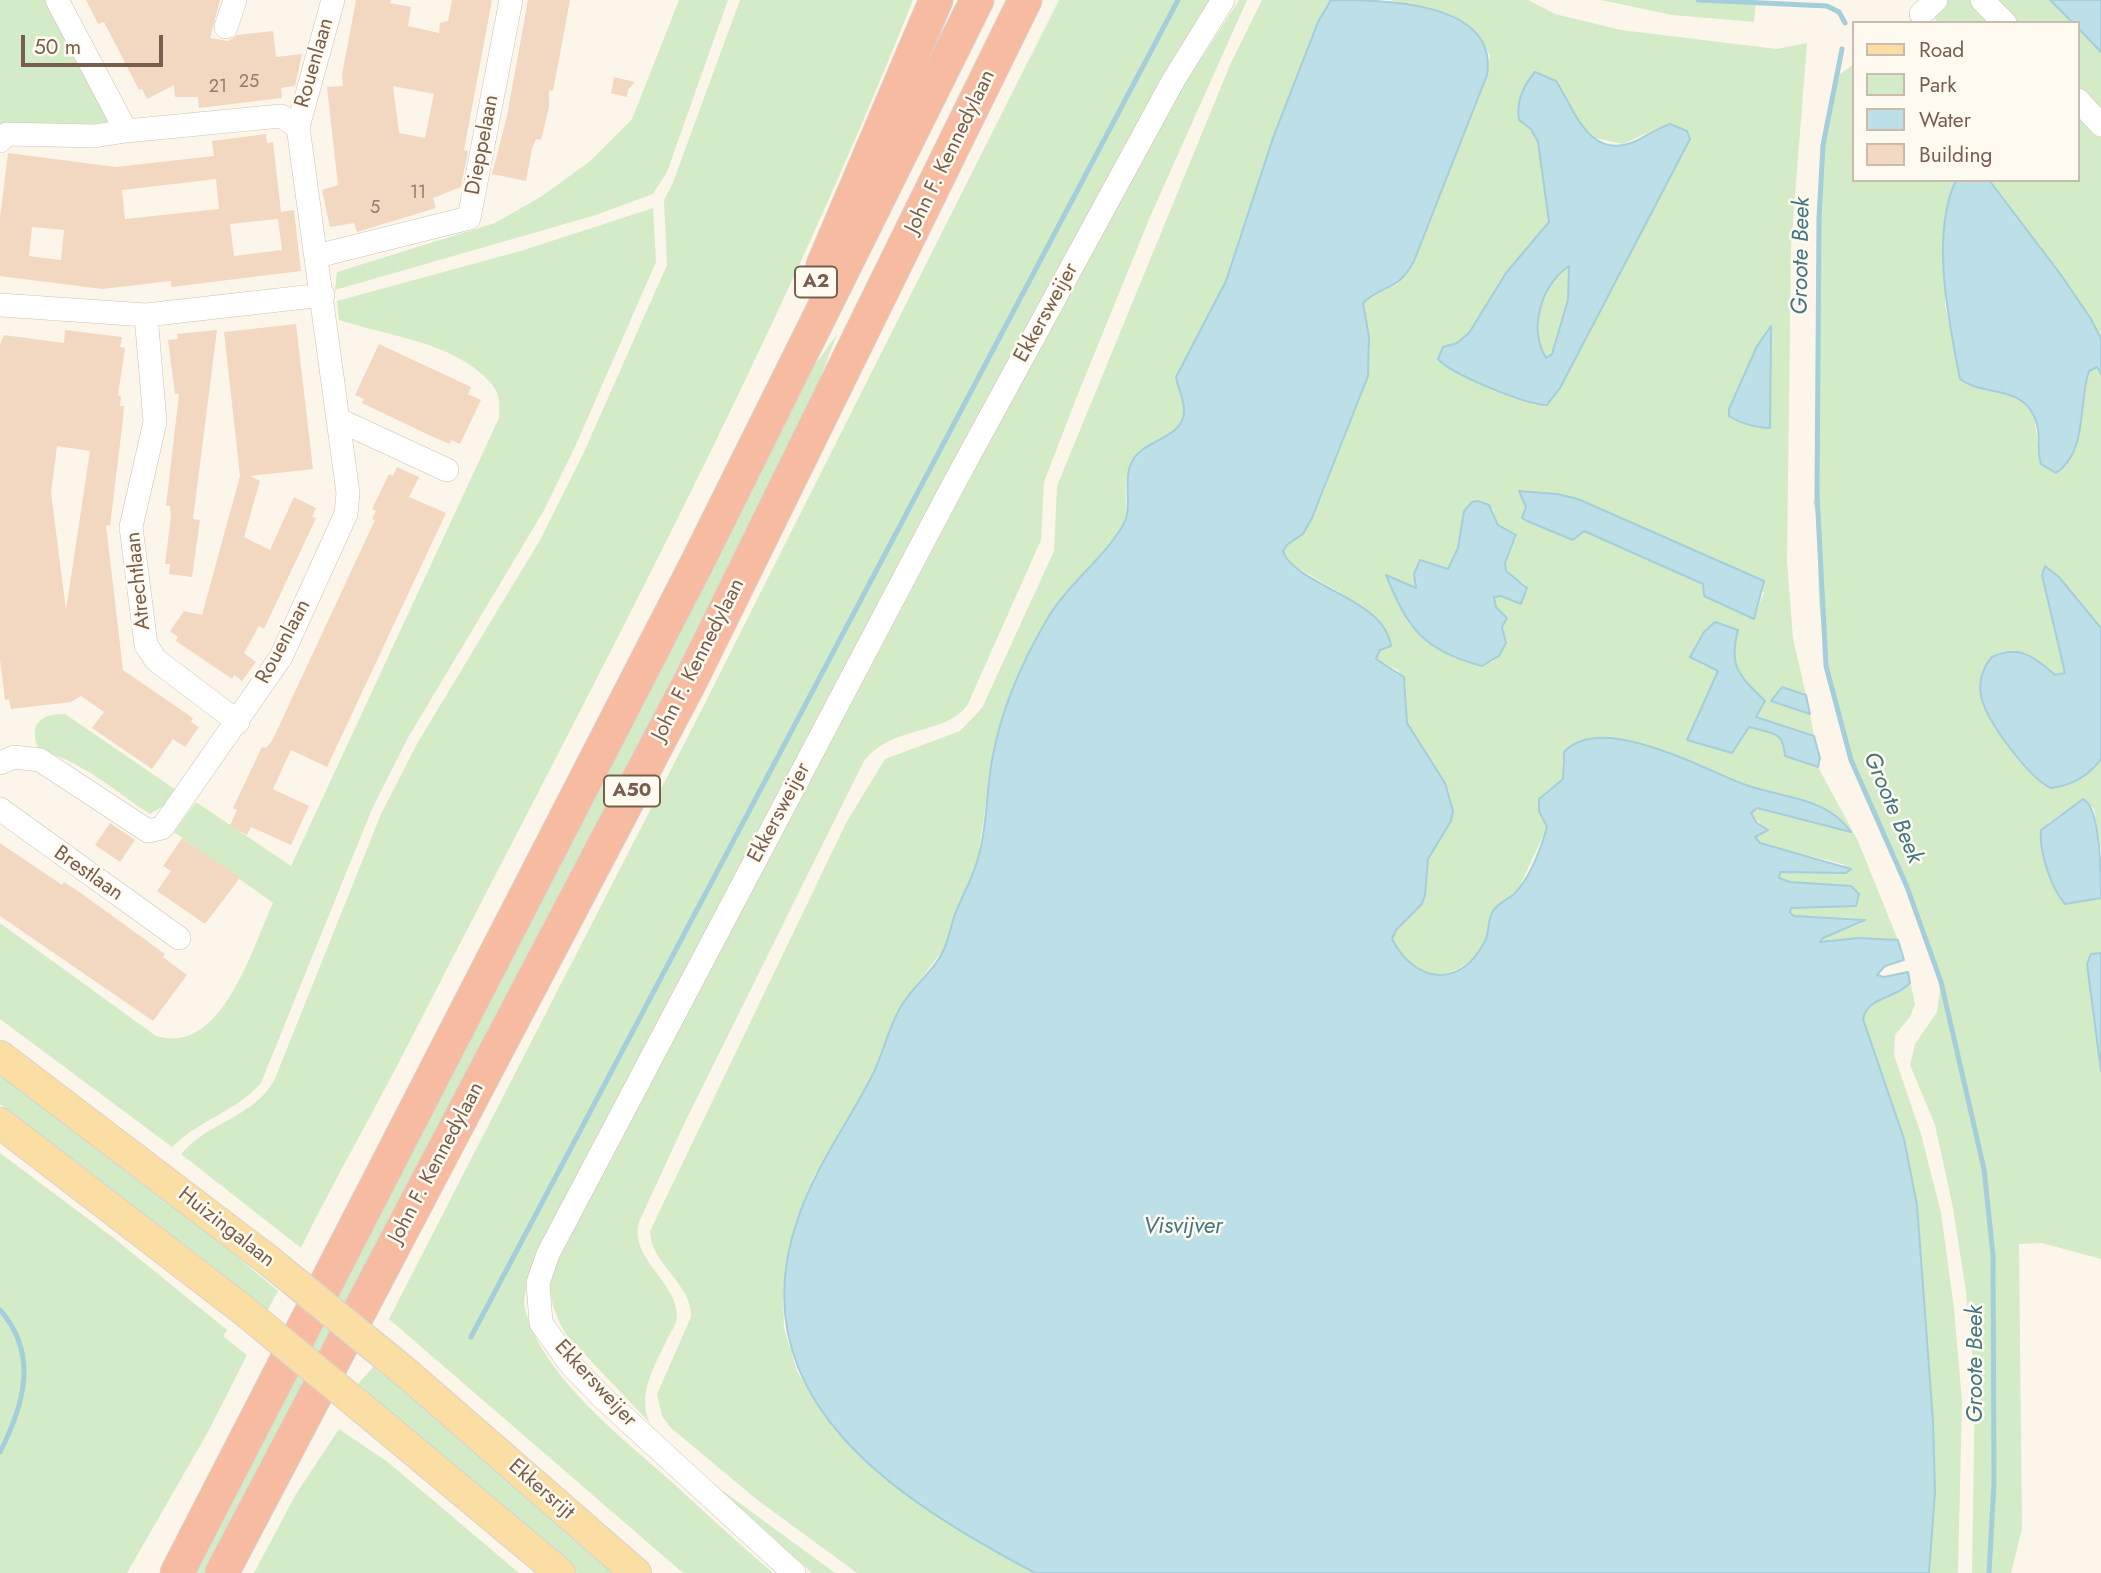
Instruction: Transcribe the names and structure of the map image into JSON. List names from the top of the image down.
{
  "streets": {
    "highway": ["John F. Kennedylaan", "A2", "A50"],
    "main road": ["Huizingalaan", "Ekkersrijt"],
    "street": [
      "Rouenlaan",
      "Dieppelaan",
      "Ekkersweijer",
      "Atrechtlaan",
      "Brestlaan"
    ]
  },
  "crossings": [
    ["Rouenlaan", "Dieppelaan"],
    ["Rouenlaan", "Atrechtlaan"],
    ["John F. Kennedylaan", "A2"],
    ["Huizingalaan", "Ekkersrijt"]
  ],
  "water": ["Groote Beek", "Visvijver"],
  "house_numbers": [
    "25",
    "21",
    "11",
    "5"
  ],
  "legend": [
    "Road",
    "Park",
    "Water",
    "Building"
  ],
  "scale_bar": "50 m"
}
